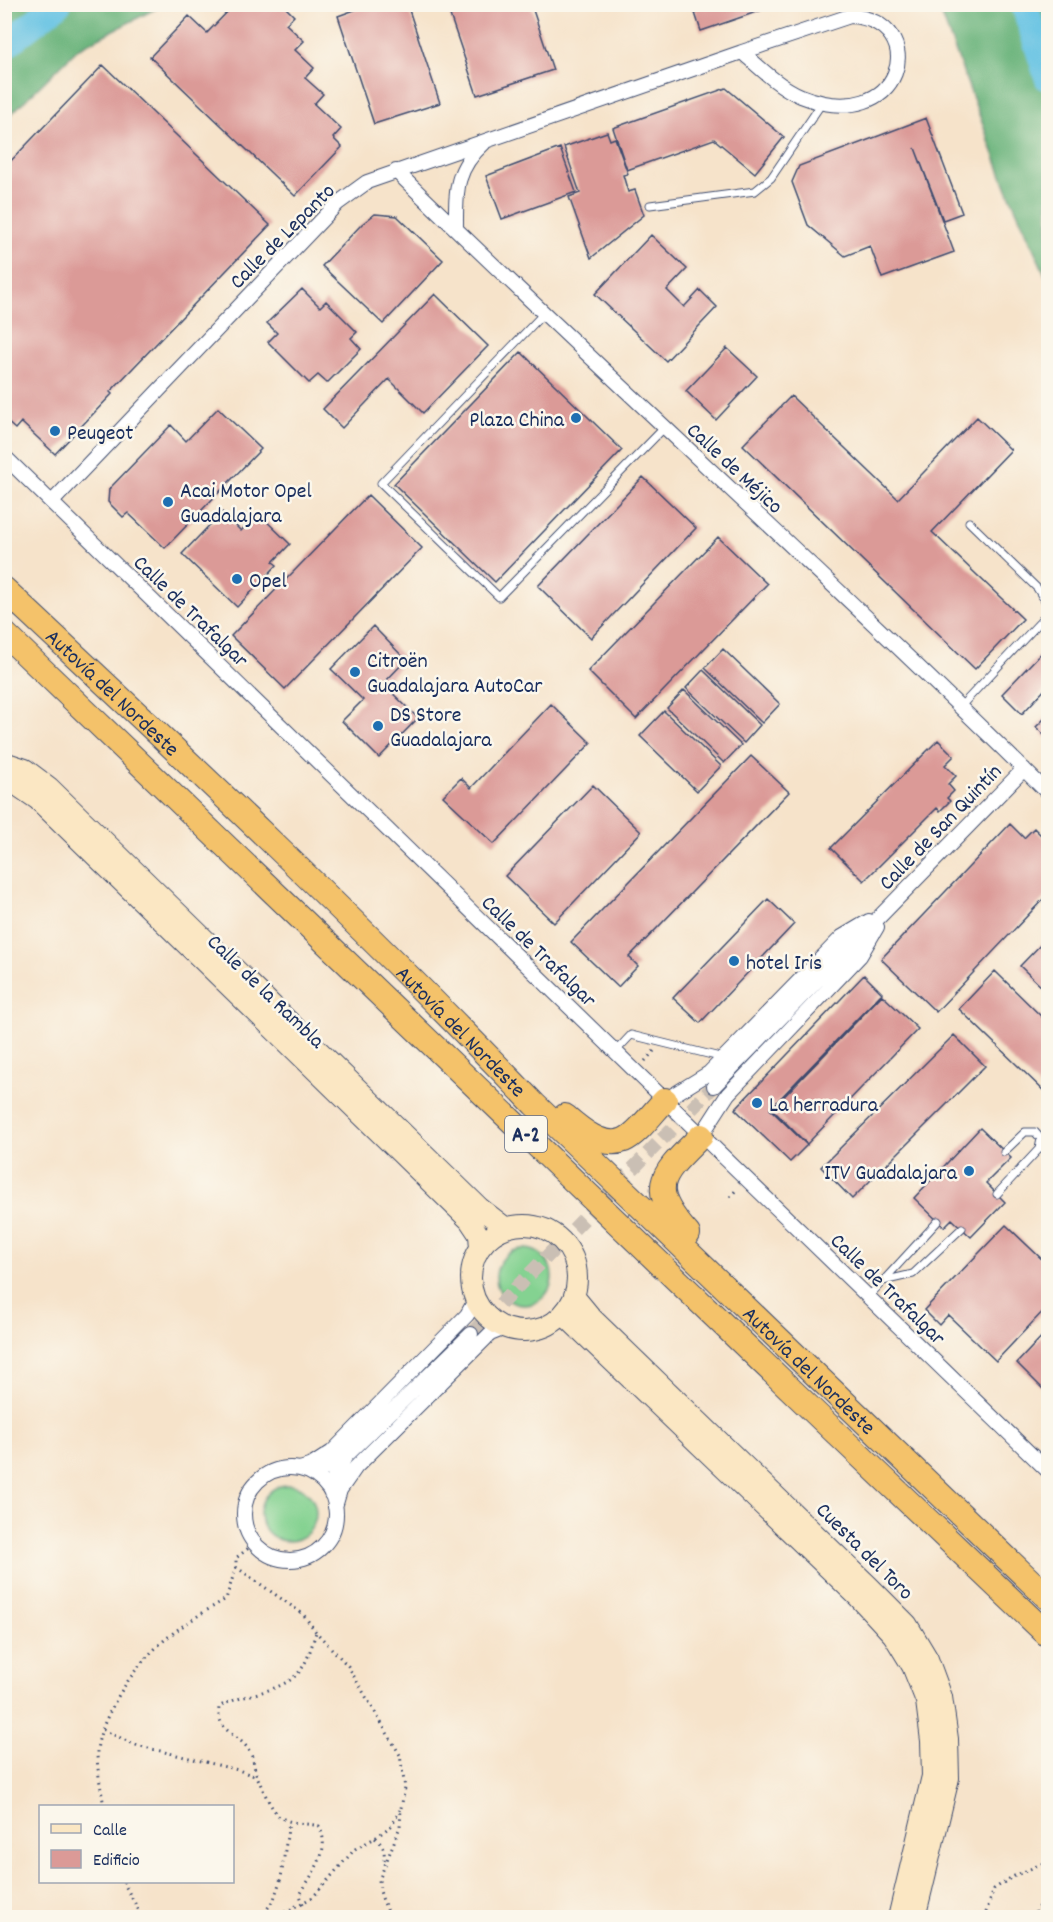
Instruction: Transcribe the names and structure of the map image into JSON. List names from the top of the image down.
{
  "streets": {
    "highway": ["Autovía del Nordeste", "A-2"],
    "street": [
      "Calle de Lepanto",
      "Calle de Méjico",
      "Calle de Trafalgar",
      "Calle de San Quintín",
      "Calle de la Rambla",
      "Cuesta del Toro"
    ]
  },
  "crossings": [
    ["Calle de Lepanto", "Calle de Méjico"],
    ["Calle de Lepanto", "Calle de Trafalgar"],
    ["Calle de Méjico", "Calle de San Quintín"],
    ["Calle de Trafalgar", "Calle de San Quintín"],
    ["Calle de la Rambla", "Cuesta del Toro"]
  ],
  "places": [
    "Plaza China",
    "Peugeot",
    "Acai Motor Opel Guadalajara",
    "Opel",
    "Citroën Guadalajara AutoCar",
    "DS Store Guadalajara",
    "hotel Iris",
    "La herradura",
    "ITV Guadalajara"
  ],
  "legend": ["Calle", "Edificio"]
}
